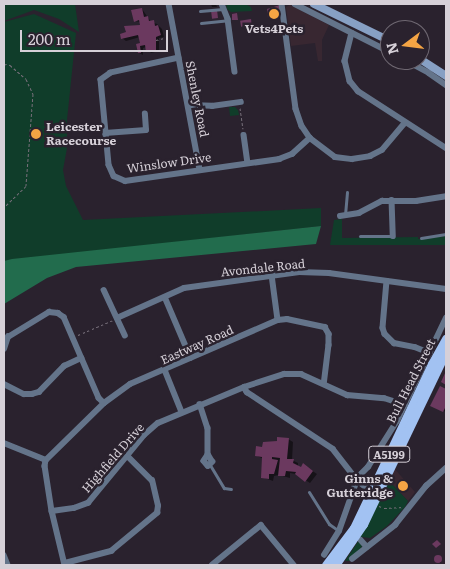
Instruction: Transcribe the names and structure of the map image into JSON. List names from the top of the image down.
{
  "streets": {
    "main road": ["Bull Head Street", "A5199"],
    "street": [
      "Shenley Road",
      "Winslow Drive",
      "Avondale Road",
      "Eastway Road",
      "Highfield Drive"
    ]
  },
  "crossings": [
    ["Shenley Road", "Winslow Drive"],
    ["Eastway Road", "Highfield Drive"]
  ],
  "places": ["Vets4Pets", "Leicester Racecourse", "Ginns & Gutteridge"],
  "scale_bar": "200 m",
  "north": "left"
}
